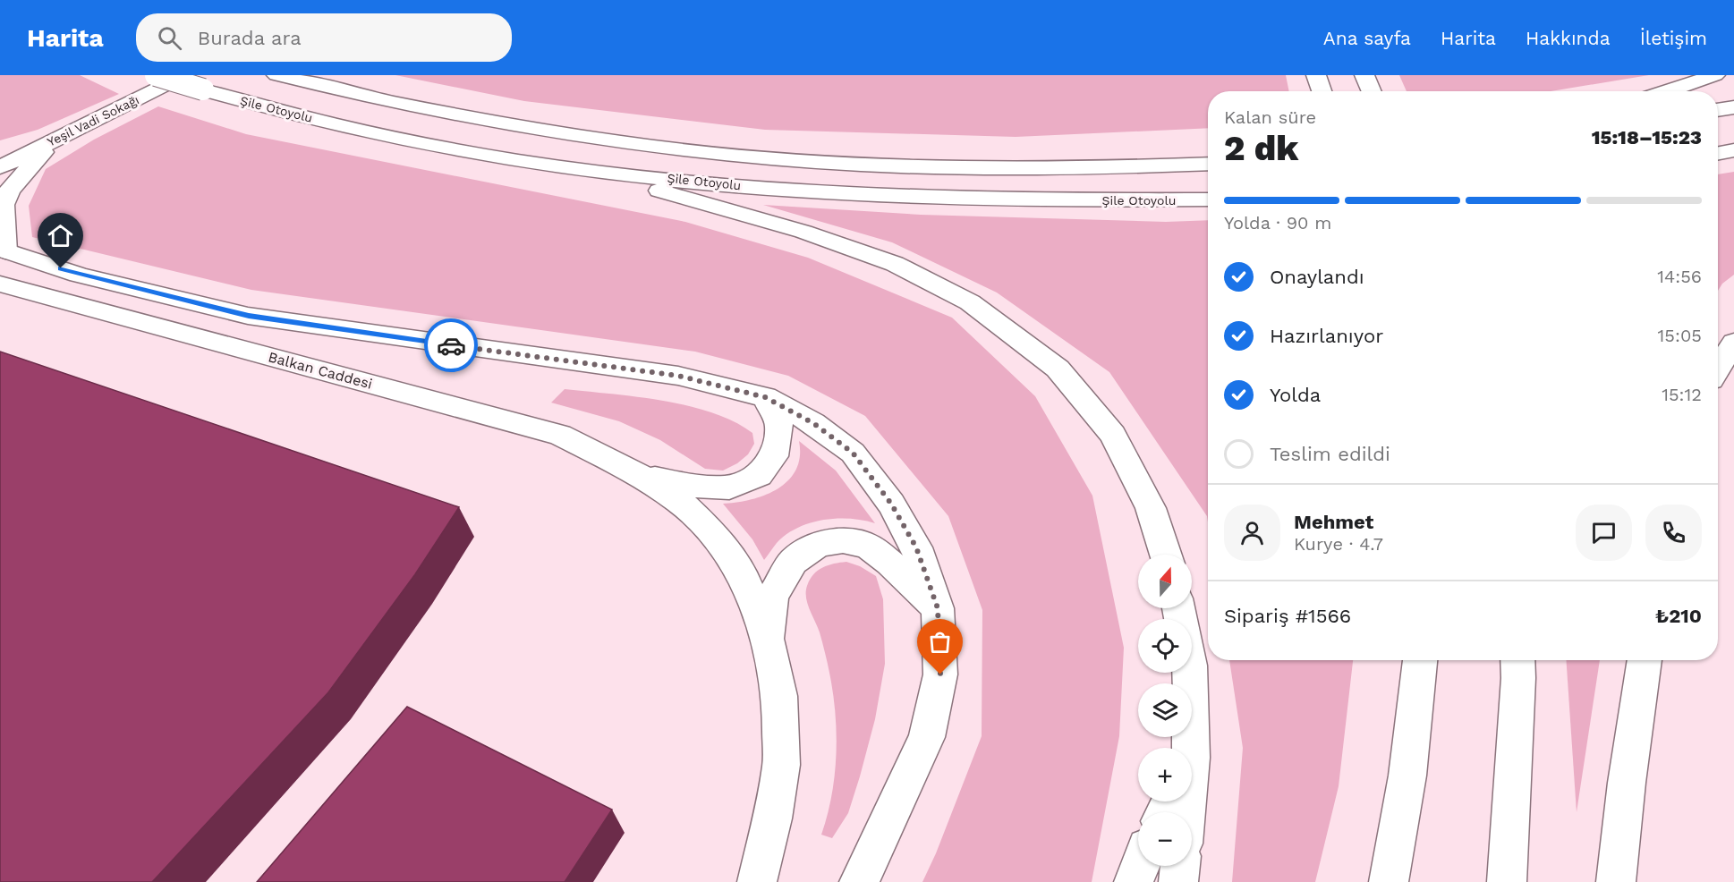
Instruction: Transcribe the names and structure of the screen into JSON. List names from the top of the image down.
{
  "streets": {
    "main road": ["Şile Otoyolu", "Yeşil Vadi Sokağı", "Balkan Caddesi"]
  },
  "north": "top",
  "page": {
    "header": "Harita",
    "search": "Burada ara",
    "nav": [
      "Ana sayfa",
      "Harita",
      "Hakkında",
      "İletişim"
    ],
    "heading": ["2 dk", "Kalan süre", "15:18–15:23"],
    "panel": [
      "Mehmet",
      "Kurye · 4.7",
      "Sipariş #1566",
      "₺210"
    ],
    "bar": "Yolda · 90 m",
    "list": [
      ["Onaylandı", "14:56"],
      ["Hazırlanıyor", "15:05"],
      ["Yolda", "15:12"],
      "Teslim edildi"
    ],
    "map_buttons": ["+", "−"]
  }
}
